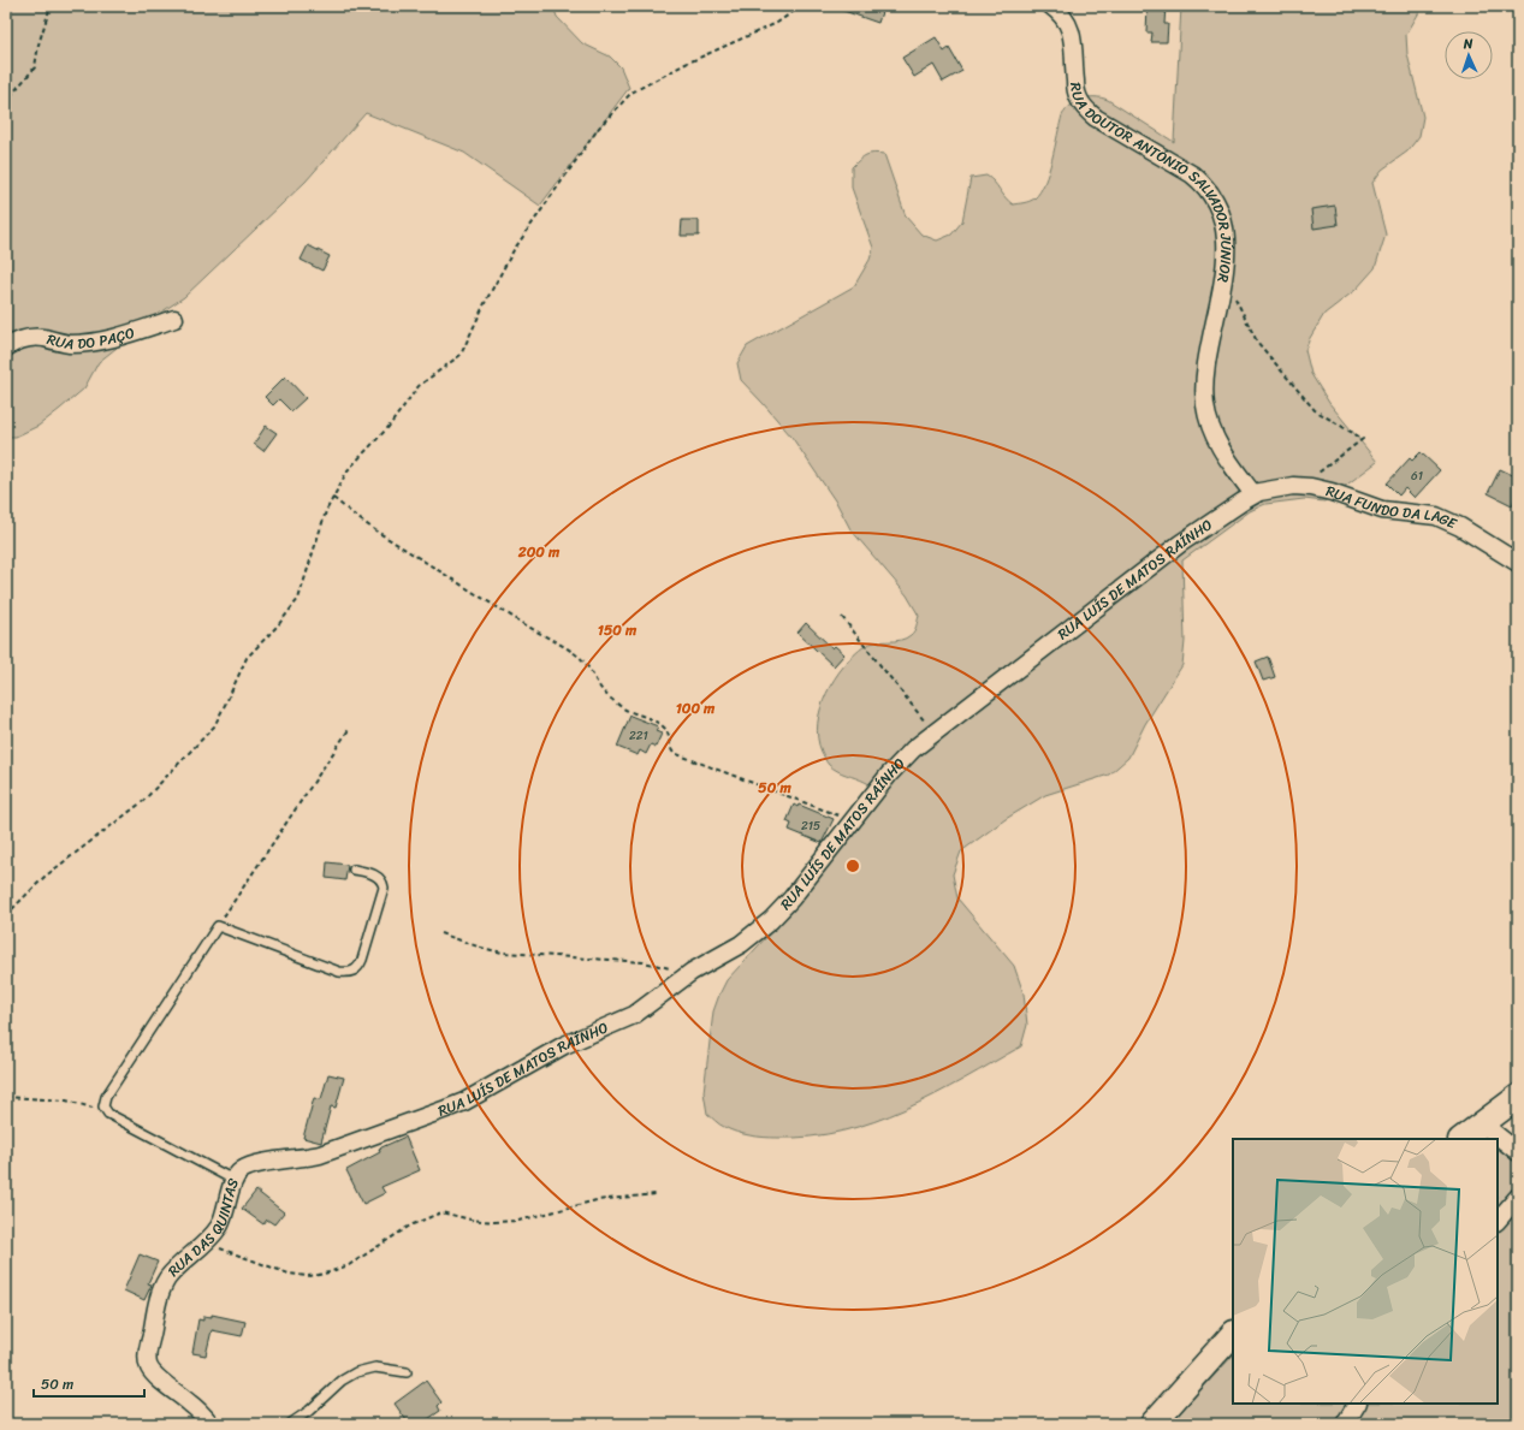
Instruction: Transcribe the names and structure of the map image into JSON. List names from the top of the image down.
{
  "streets": {
    "street": [
      "RUA DOUTOR ANTÓNIO SALVADOR JÚNIOR",
      "RUA DO PAÇO",
      "RUA FUNDO DA LAGE",
      "RUA LUÍS DE MATOS RAÍNHO",
      "RUA DAS QUINTAS"
    ]
  },
  "crossings": [
    ["RUA DOUTOR ANTÓNIO SALVADOR JÚNIOR", "RUA FUNDO DA LAGE"],
    ["RUA DOUTOR ANTÓNIO SALVADOR JÚNIOR", "RUA LUÍS DE MATOS RAÍNHO"],
    ["RUA FUNDO DA LAGE", "RUA LUÍS DE MATOS RAÍNHO"],
    ["RUA LUÍS DE MATOS RAÍNHO", "RUA DAS QUINTAS"]
  ],
  "house_numbers": ["61", "221", "215"],
  "scale_bar": "50 m",
  "north": "top",
  "rings": [
    "200 m",
    "150 m",
    "100 m",
    "50 m"
  ]
}
